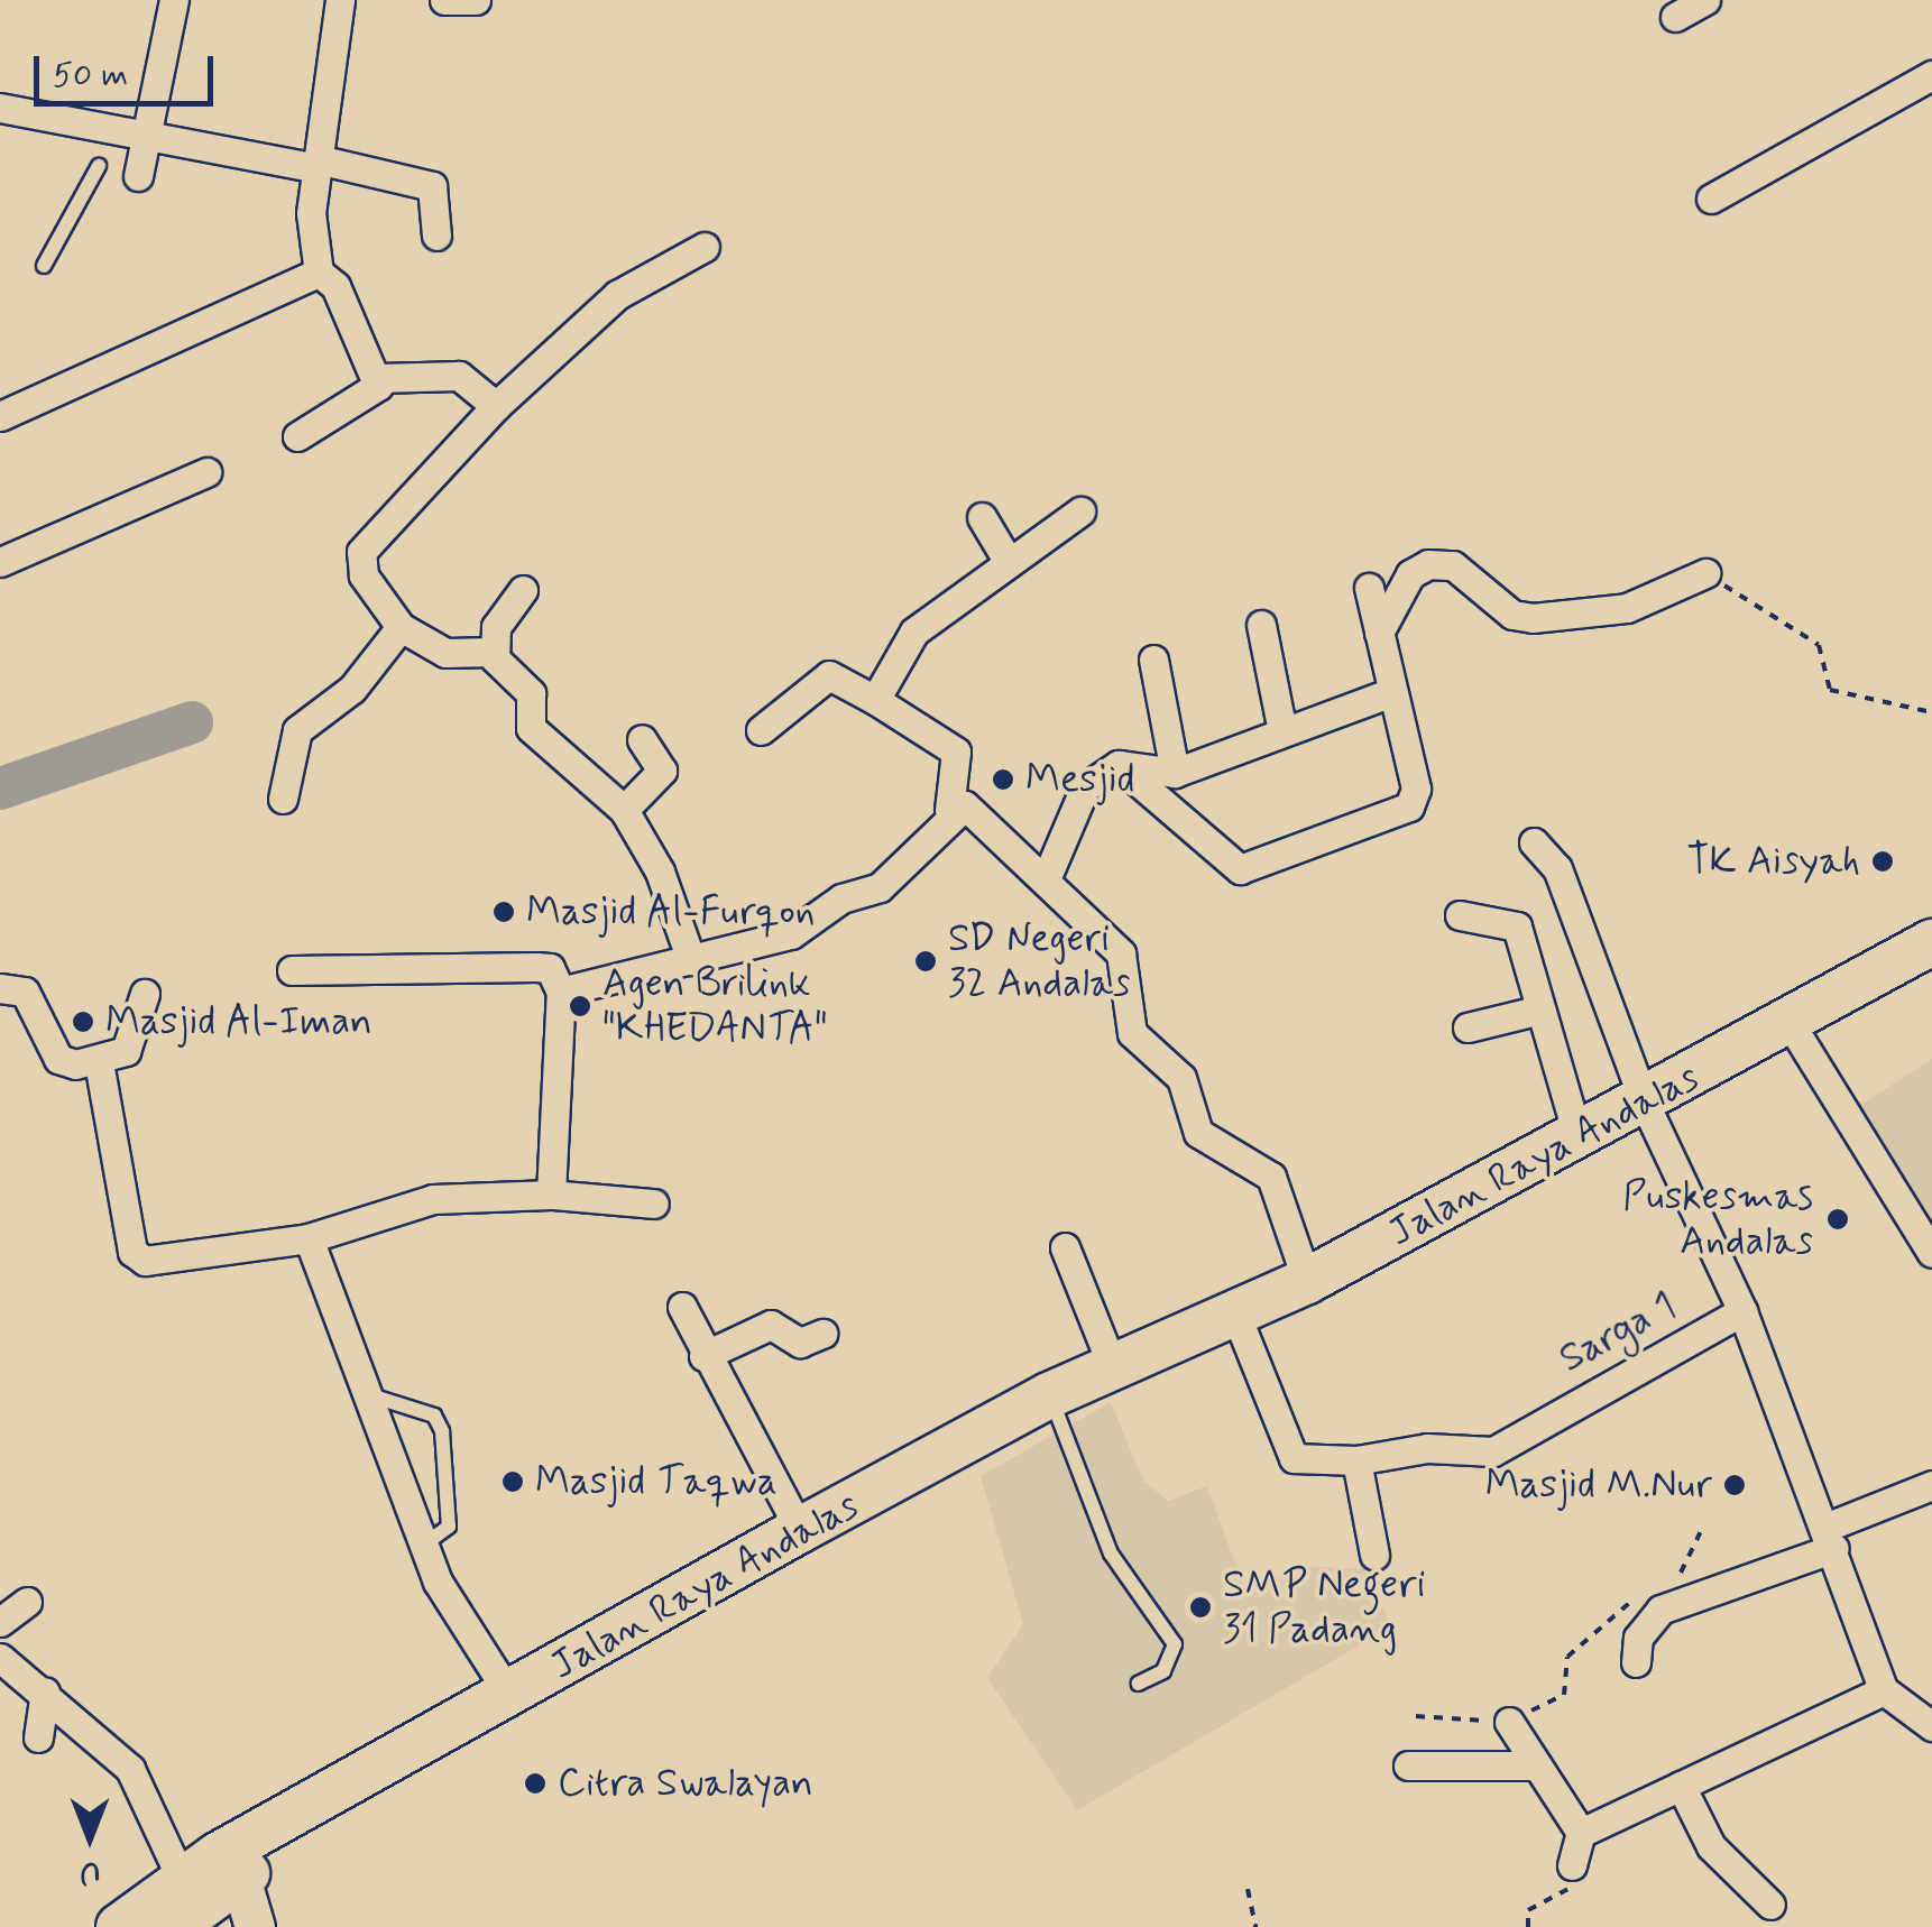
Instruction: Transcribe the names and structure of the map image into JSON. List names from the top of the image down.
{
  "streets": {
    "main road": ["Jalan Raya Andalas"],
    "street": ["Sarga 1"]
  },
  "crossings": [
    ["Jalan Raya Andalas", "Sarga 1"]
  ],
  "places": [
    "Mesjid",
    "TK Aisyah",
    "Masjid Al-Furqon",
    "SD Negeri 32 Andalas",
    "Agen Brilink \"KHEDANTA\"",
    "Masjid Al-Iman",
    "Puskesmas Andalas",
    "Masjid Taqwa",
    "Masjid M.Nur",
    "SMP Negeri 31 Padang",
    "Citra Swalayan"
  ],
  "scale_bar": "50 m",
  "north": "bottom"
}
